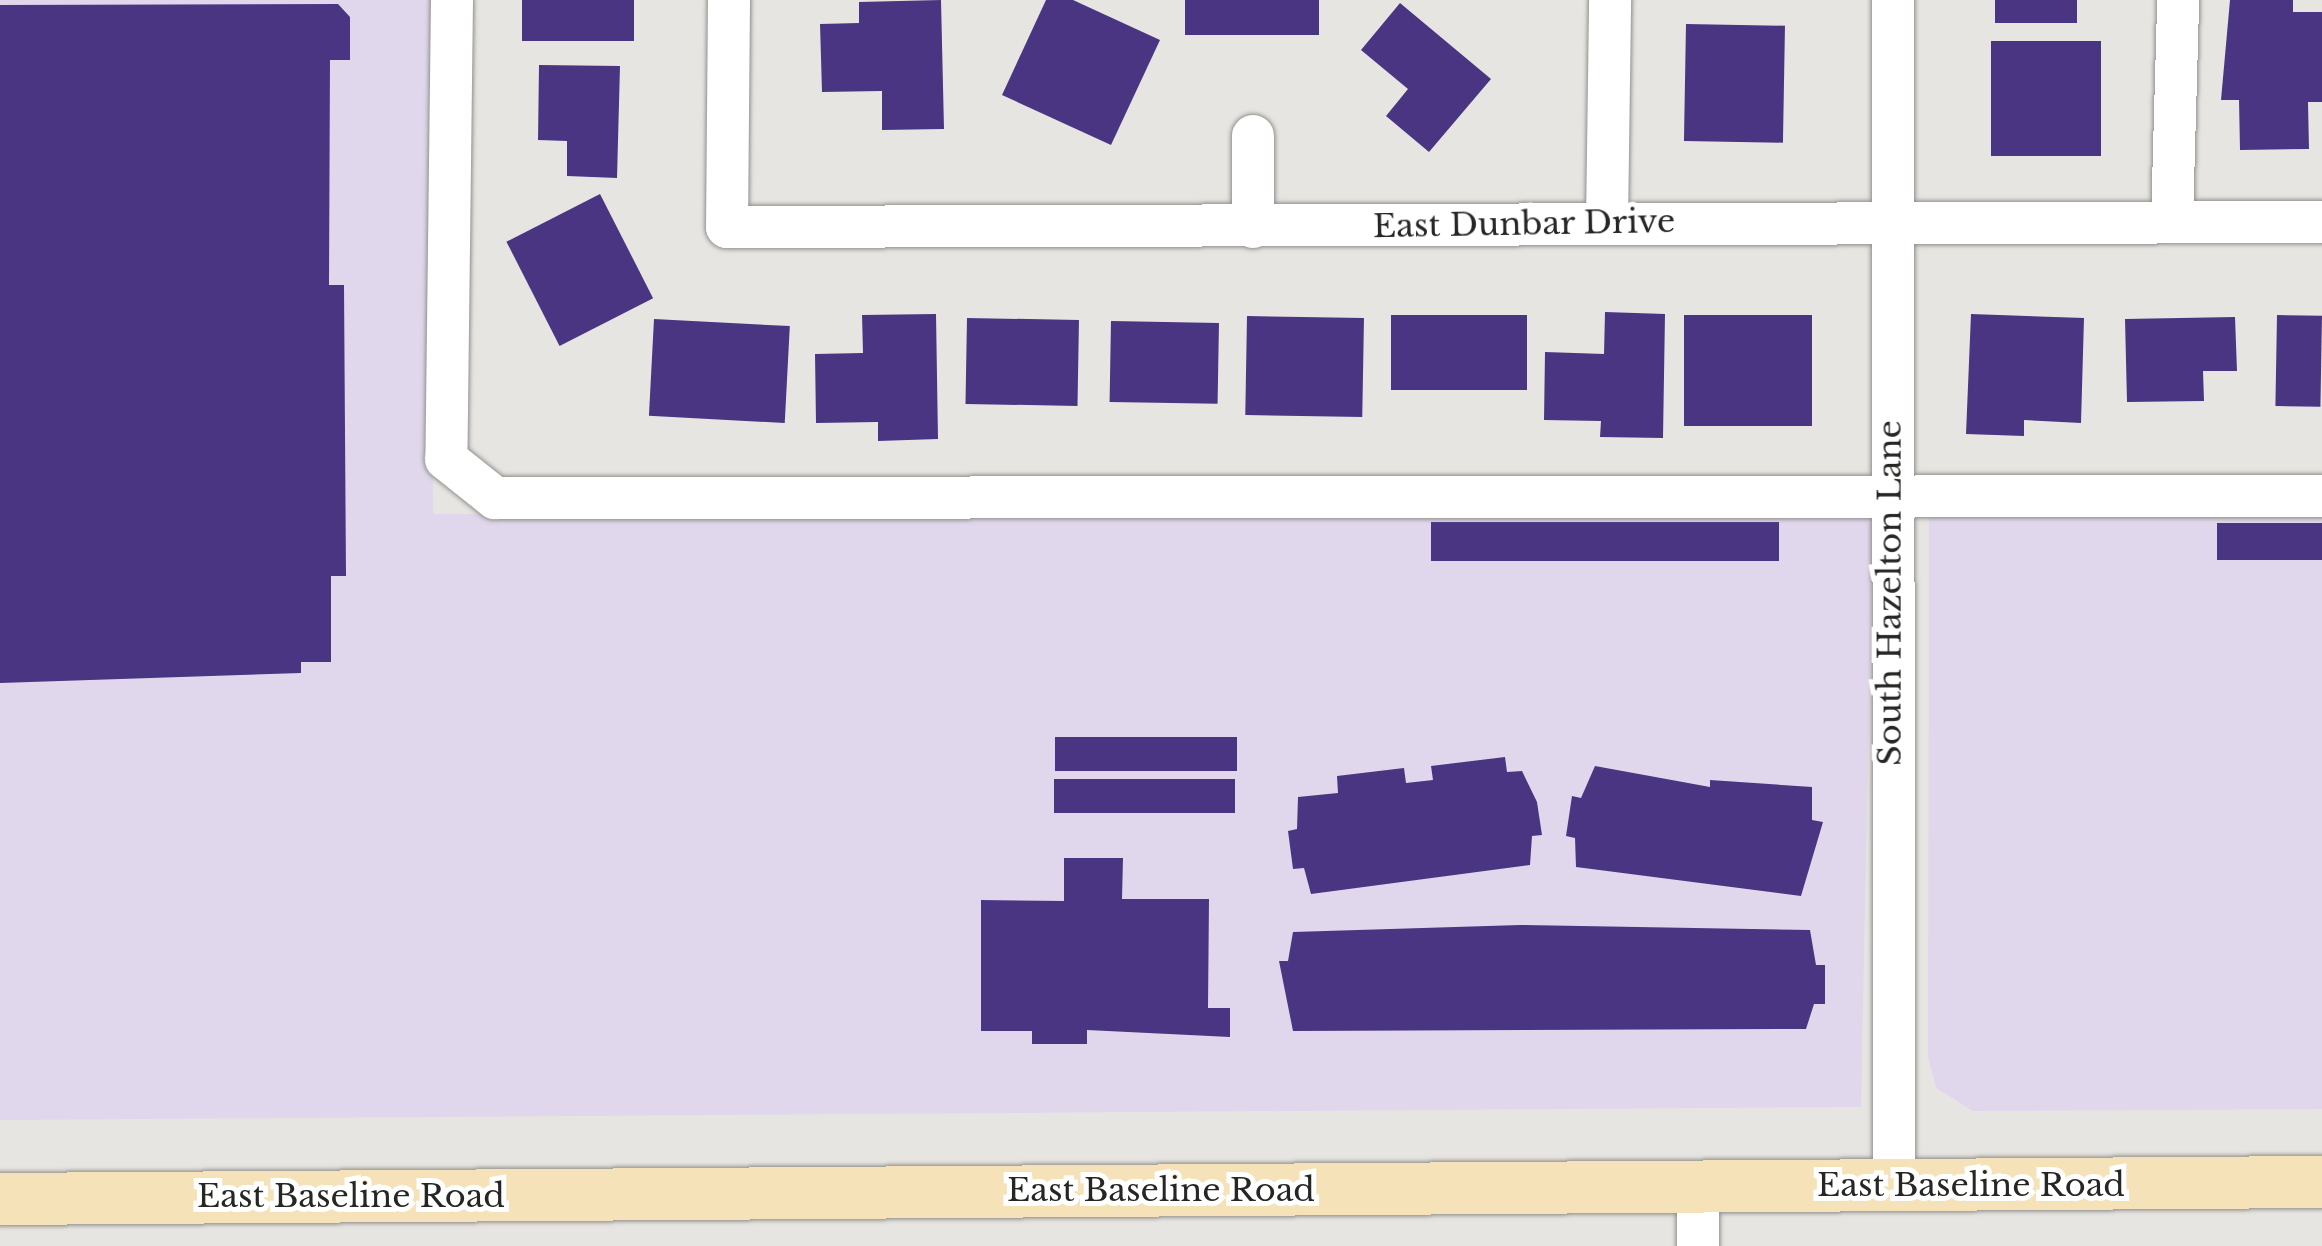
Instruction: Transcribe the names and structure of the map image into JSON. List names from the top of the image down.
{
  "streets": {
    "main road": ["East Baseline Road"],
    "street": ["East Dunbar Drive", "South Hazelton Lane"]
  },
  "crossings": [
    ["East Dunbar Drive", "South Hazelton Lane"],
    ["South Hazelton Lane", "East Baseline Road"]
  ]
}
